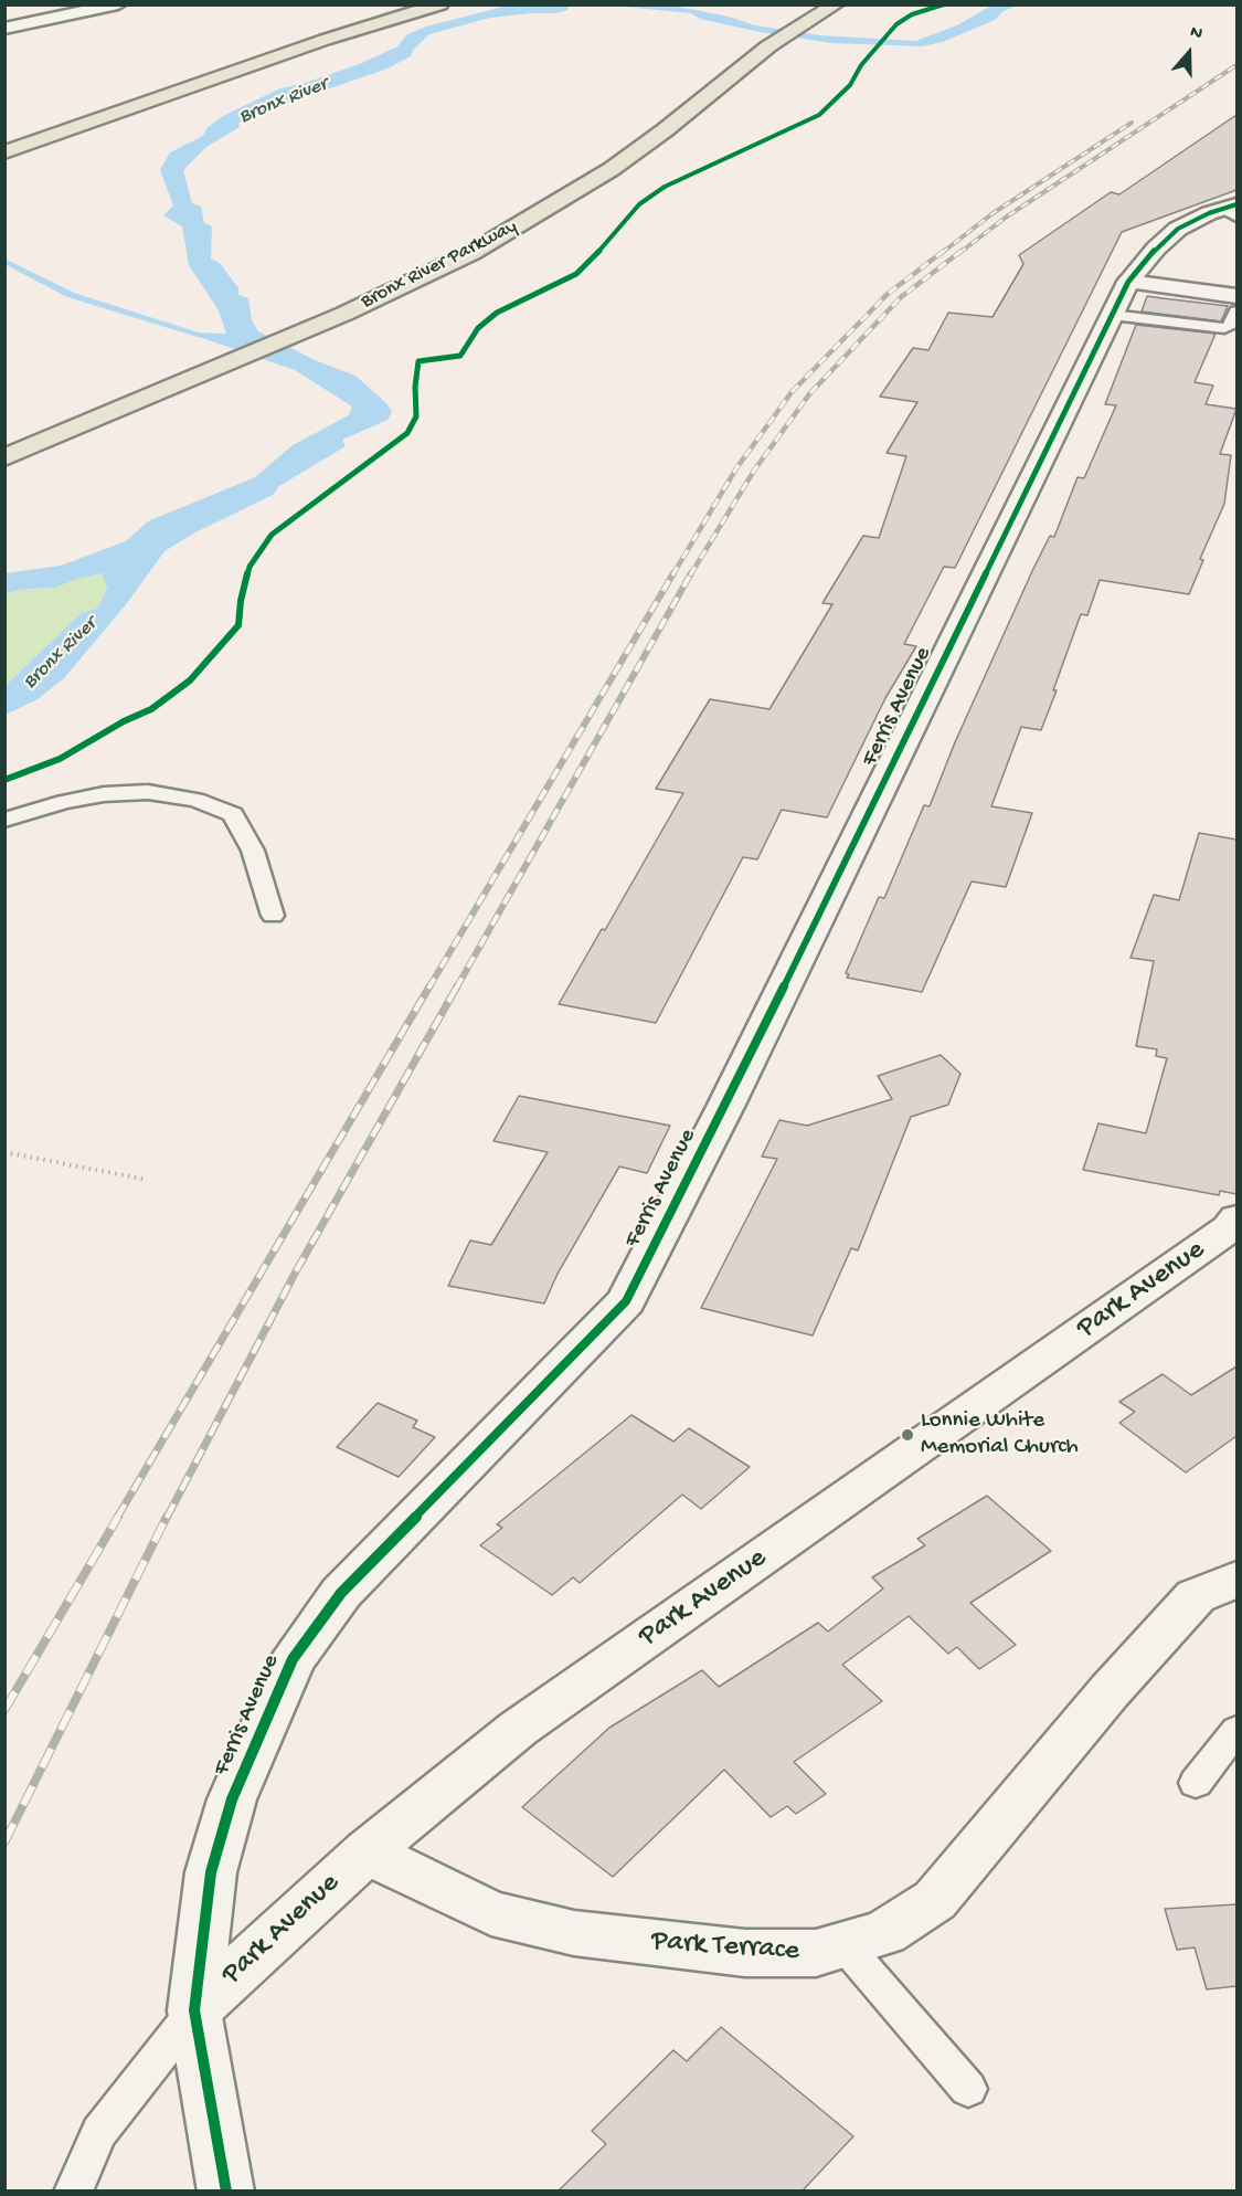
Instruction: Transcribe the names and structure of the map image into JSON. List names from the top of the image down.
{
  "streets": {
    "highway": ["Bronx River Parkway"],
    "street": ["Ferris Avenue", "Park Avenue", "Park Terrace"]
  },
  "crossings": [
    ["Ferris Avenue", "Park Avenue"],
    ["Park Avenue", "Park Terrace"]
  ],
  "water": ["Bronx River"],
  "places": ["Lonnie White Memorial Church"],
  "north": "top"
}
